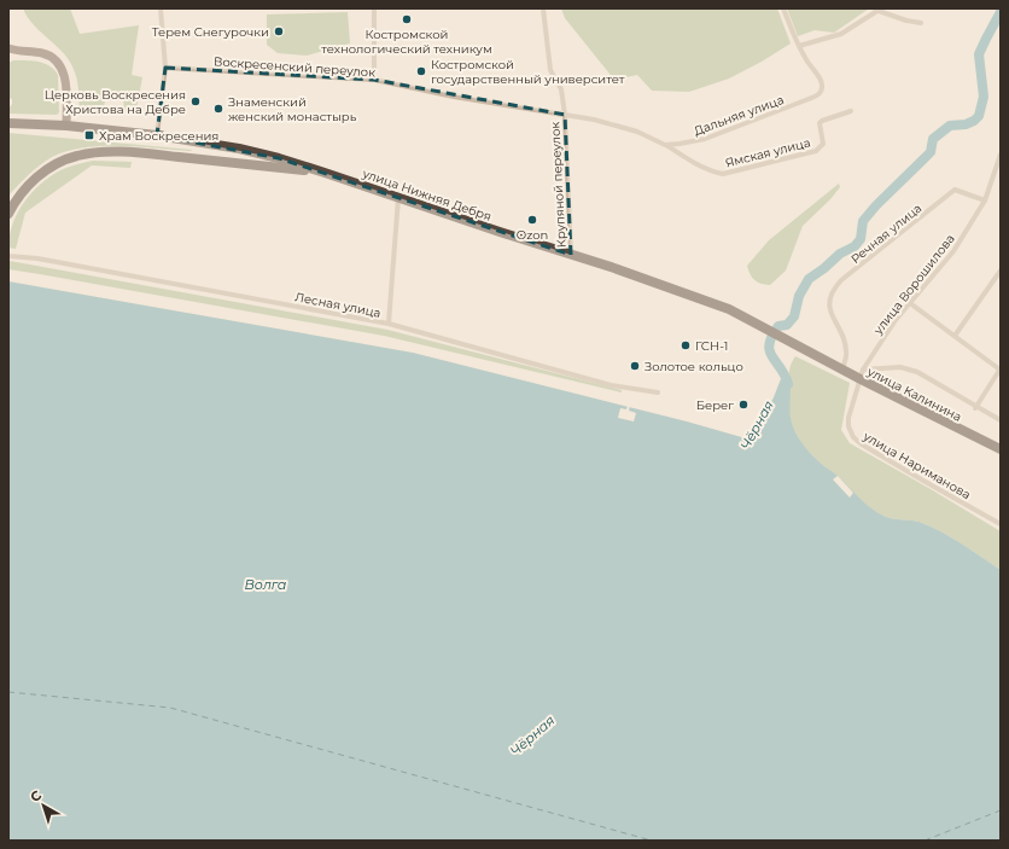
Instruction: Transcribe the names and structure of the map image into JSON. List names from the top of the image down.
{
  "streets": {
    "highway": ["улица Нижняя Дебря", "улица Калинина"],
    "street": [
      "Воскресенский переулок",
      "Дальняя улица",
      "Ямская улица",
      "Крупяной переулок",
      "Речная улица",
      "улица Ворошилова",
      "Лесная улица",
      "улица Нариманова"
    ]
  },
  "crossings": [
    ["Воскресенский переулок", "Крупяной переулок"],
    ["Дальняя улица", "Ямская улица"],
    ["Крупяной переулок", "улица Нижняя Дебря"],
    ["улица Нижняя Дебря", "улица Калинина"],
    ["Речная улица", "улица Ворошилова"],
    ["Речная улица", "улица Калинина"],
    ["улица Ворошилова", "улица Калинина"],
    ["улица Ворошилова", "улица Нариманова"],
    ["улица Калинина", "улица Нариманова"]
  ],
  "water": ["Чёрная", "Волга"],
  "places": {
    "other": [
      "Костромской технологический техникум",
      "Терем Cнегурочки",
      "Костромской государственный университет",
      "Церковь Воскресения Христова на Дебре",
      "Знаменский женский монастырь",
      "Ozon",
      "ГСН-1",
      "Золотое кольцо",
      "Берег"
    ],
    "transit": ["Храм Воскресения"]
  },
  "north": "top left"
}
